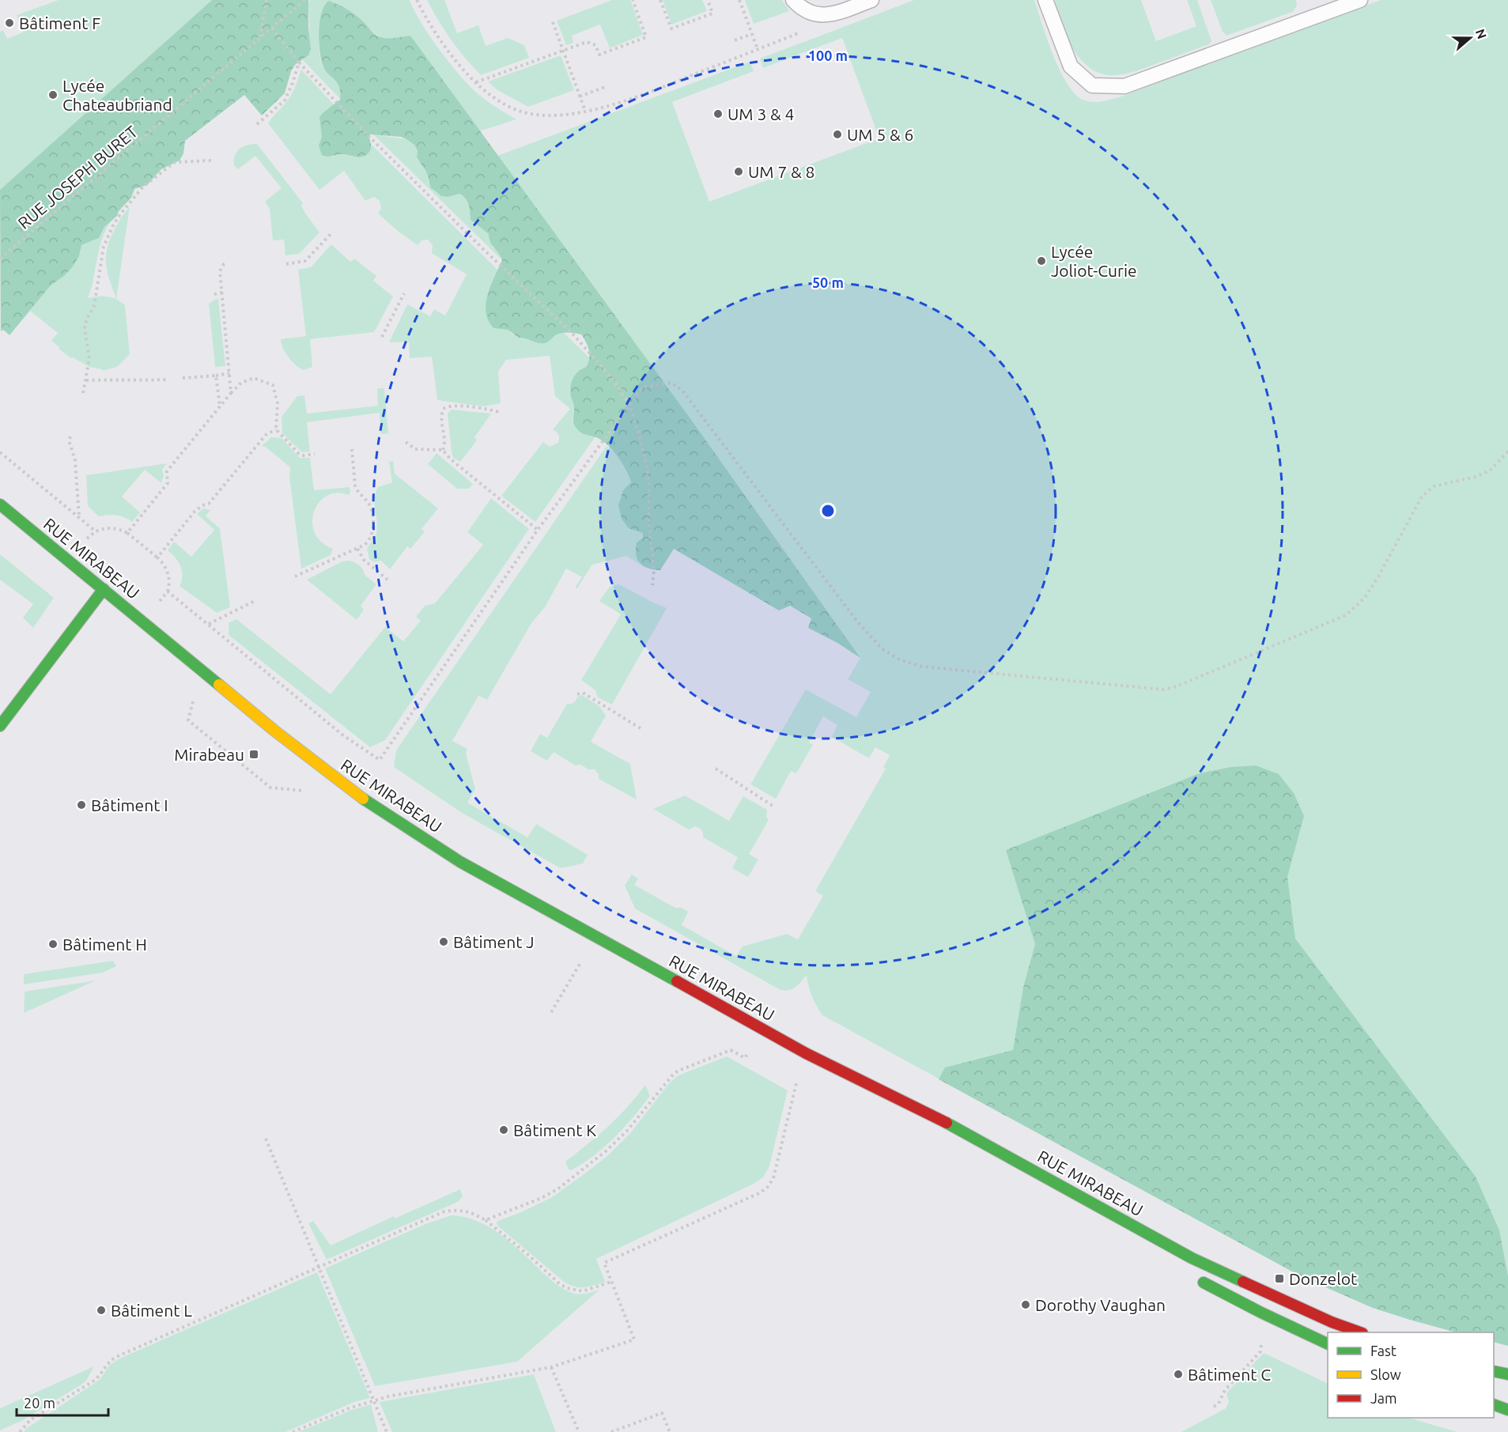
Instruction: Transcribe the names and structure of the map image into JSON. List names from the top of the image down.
{
  "streets": {
    "street": ["RUE MIRABEAU"],
    "path": ["RUE JOSEPH BURET"]
  },
  "places": {
    "other": [
      "Bâtiment F",
      "Lycée Chateaubriand",
      "UM 3 & 4",
      "UM 5 & 6",
      "UM 7 & 8",
      "Lycée Joliot-Curie",
      "Bâtiment I",
      "Bâtiment J",
      "Bâtiment H",
      "Bâtiment K",
      "Dorothy Vaughan",
      "Bâtiment L",
      "Bâtiment C"
    ],
    "transit": ["Mirabeau", "Donzelot"]
  },
  "legend": ["Fast", "Slow", "Jam"],
  "scale_bar": "20 m",
  "north": "right",
  "rings": ["100 m", "50 m"]
}
